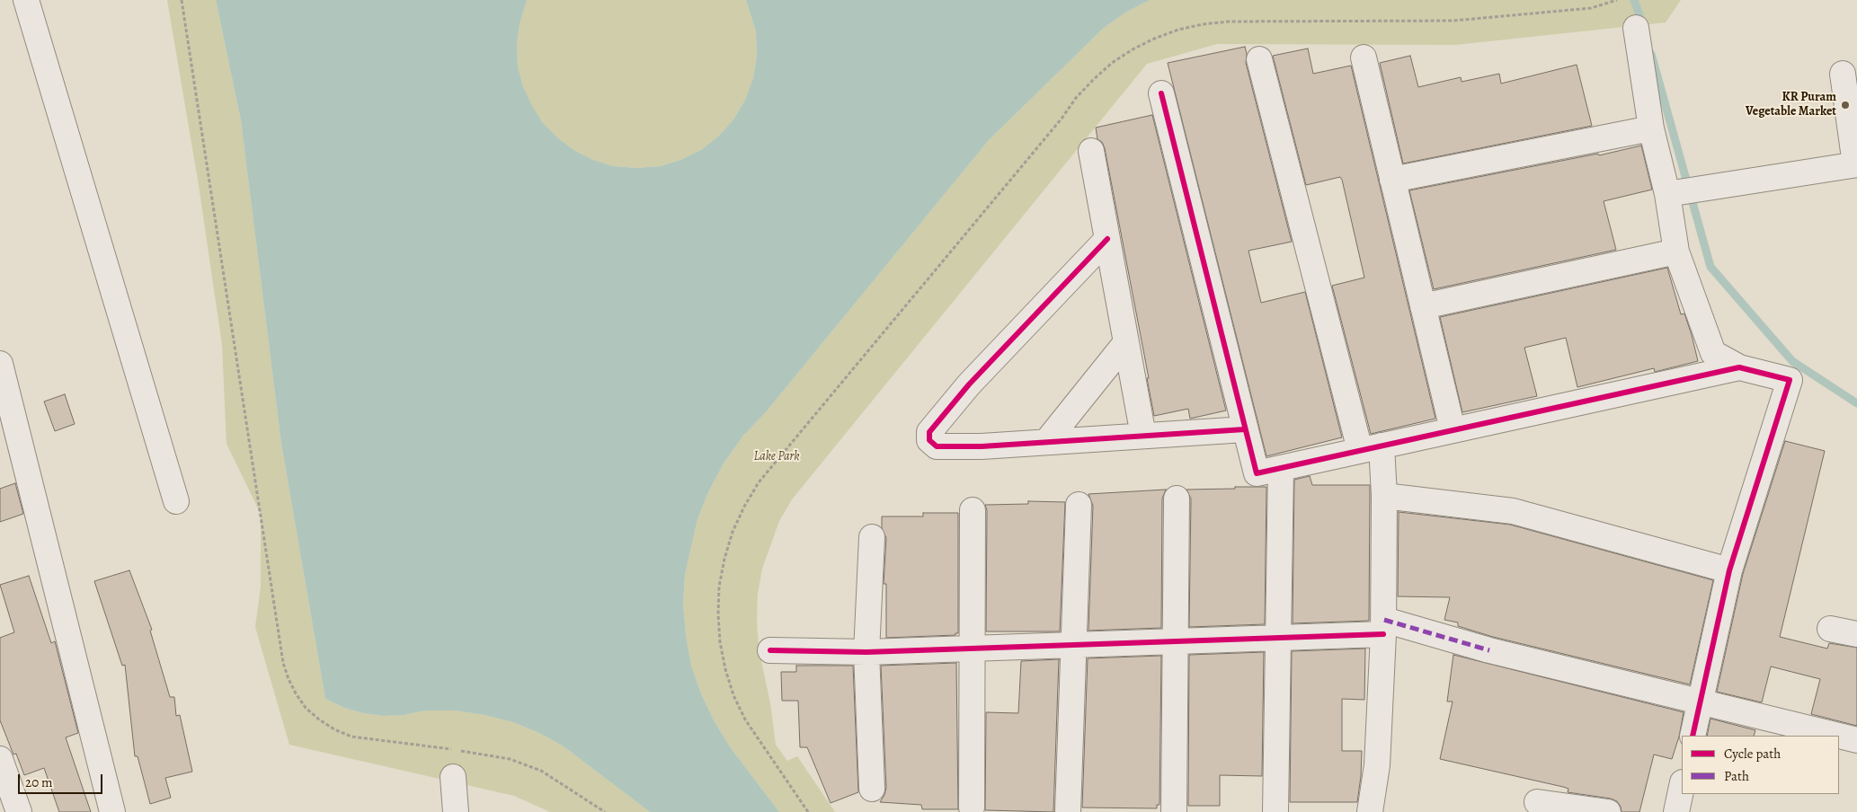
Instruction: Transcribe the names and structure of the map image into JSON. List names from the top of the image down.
{
  "parks": ["Lake Park"],
  "places": ["KR Puram Vegetable Market"],
  "legend": ["Cycle path", "Path"],
  "scale_bar": "20 m"
}
